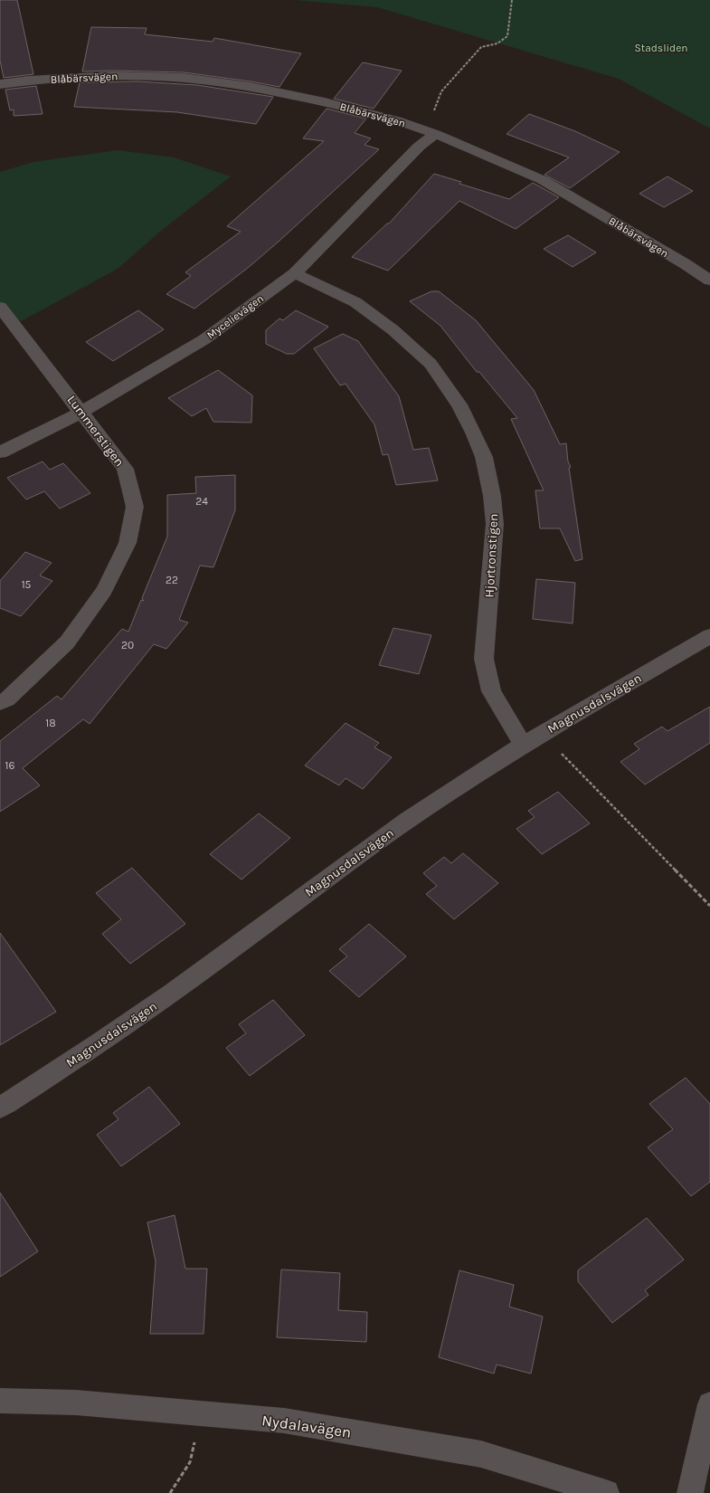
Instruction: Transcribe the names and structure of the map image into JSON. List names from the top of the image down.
{
  "streets": {
    "street": [
      "Blåbärsvägen",
      "Mycelievägen",
      "Lummerstigen",
      "Hjortronstigen",
      "Magnusdalsvägen",
      "Nydalavägen"
    ]
  },
  "crossings": [
    ["Blåbärsvägen", "Mycelievägen"],
    ["Mycelievägen", "Lummerstigen"],
    ["Mycelievägen", "Hjortronstigen"],
    ["Hjortronstigen", "Magnusdalsvägen"]
  ],
  "parks": ["Stadsliden"],
  "house_numbers": [
    "24",
    "22",
    "15",
    "20",
    "18",
    "16"
  ]
}
